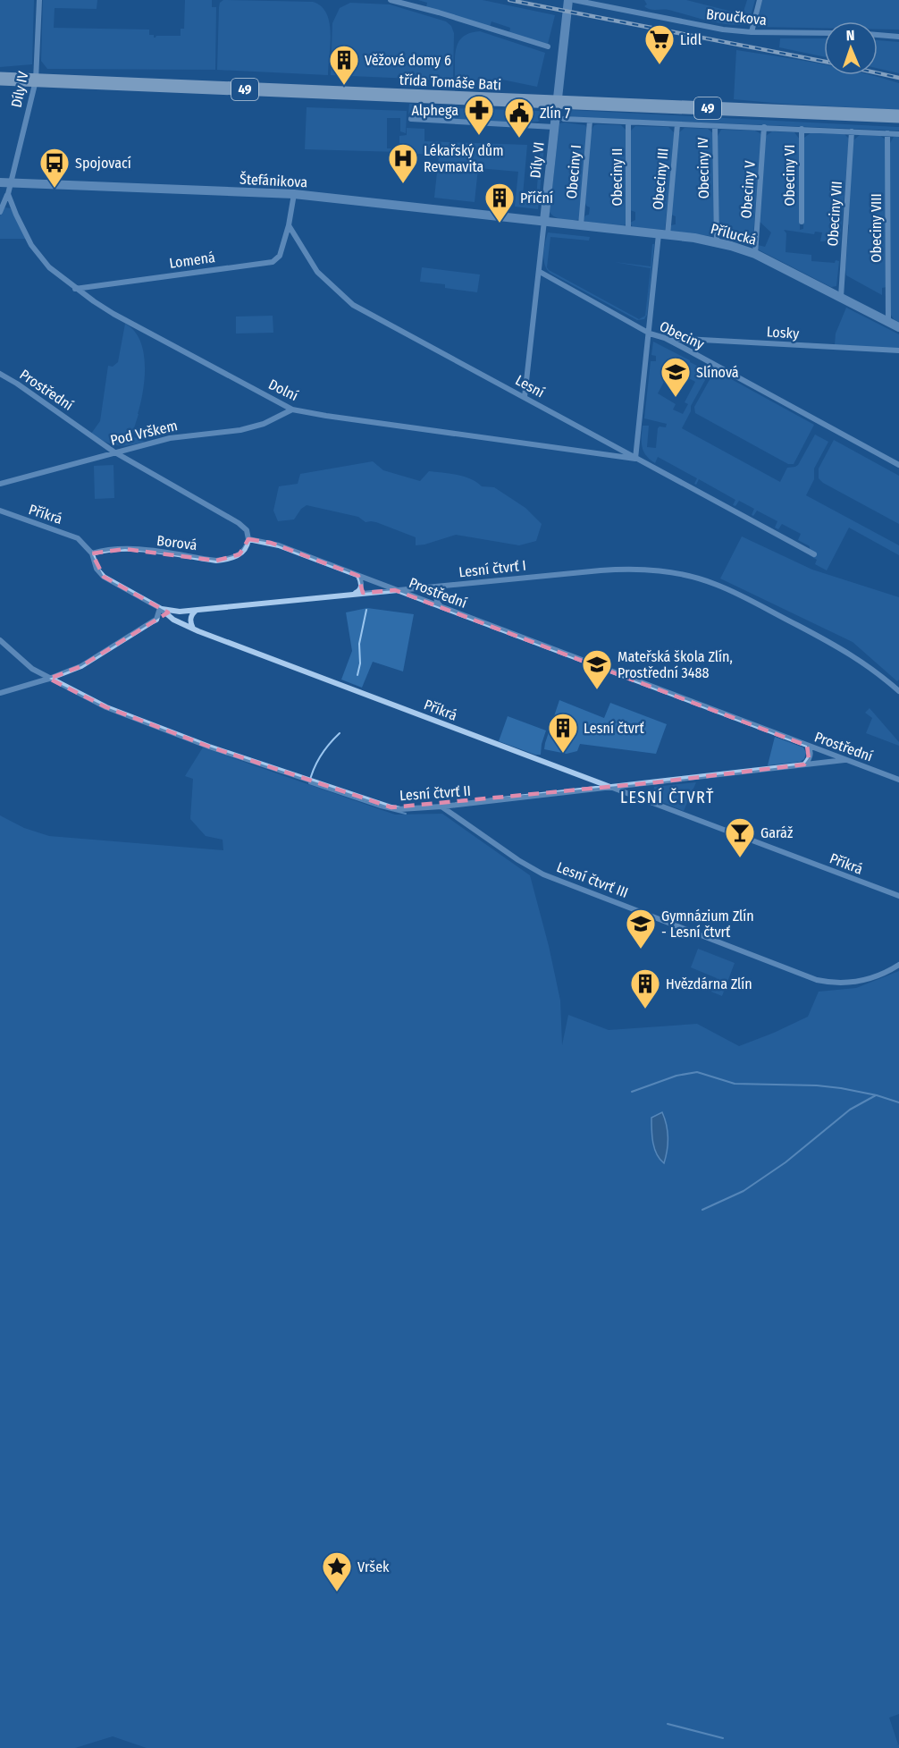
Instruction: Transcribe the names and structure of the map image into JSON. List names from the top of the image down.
{
  "streets": {
    "main road": ["třída Tomáše Bati", "49"],
    "street": [
      "Broučkova",
      "Díly IV",
      "Díly VI",
      "Obeciny IV",
      "Obeciny I",
      "Obeciny VI",
      "Obeciny II",
      "Obeciny III",
      "Štefánikova",
      "Obeciny V",
      "Obeciny VII",
      "Obeciny VIII",
      "Přílucká",
      "Lomená",
      "Losky",
      "Obeciny",
      "Lesní",
      "Prostřední",
      "Dolní",
      "Pod Vrškem",
      "Příkrá",
      "Borová",
      "Lesní čtvrť I",
      "Lesní čtvrť II",
      "Lesní čtvrť III"
    ]
  },
  "crossings": [
    ["třída Tomáše Bati", "Díly IV"],
    ["třída Tomáše Bati", "Díly VI"],
    ["Díly IV", "Štefánikova"],
    ["Díly VI", "Štefánikova"],
    ["Díly VI", "Přílucká"],
    ["Obeciny IV", "Přílucká"],
    ["Obeciny I", "Přílucká"],
    ["Obeciny II", "Přílucká"],
    ["Obeciny III", "Přílucká"],
    ["Štefánikova", "Přílucká"],
    ["Obeciny V", "Přílucká"],
    ["Obeciny VII", "Přílucká"],
    ["Obeciny VIII", "Přílucká"],
    ["Lomená", "Lesní"],
    ["Lomená", "Dolní"],
    ["Losky", "Obeciny"],
    ["Lesní", "Dolní"],
    ["Prostřední", "Pod Vrškem"],
    ["Prostřední", "Borová"],
    ["Prostřední", "Lesní čtvrť I"],
    ["Prostřední", "Lesní čtvrť II"],
    ["Dolní", "Pod Vrškem"],
    ["Příkrá", "Borová"],
    ["Příkrá", "Lesní čtvrť I"],
    ["Příkrá", "Lesní čtvrť II"],
    ["Lesní čtvrť II", "Lesní čtvrť III"]
  ],
  "districts": ["LESNÍ ČTVRŤ"],
  "places": {
    "supermarket": ["Lidl"],
    "building": [
      "Věžové domy 6",
      "Příční",
      "Lesní čtvrť",
      "Hvězdárna Zlín"
    ],
    "pharmacy": ["Alphega"],
    "public building": ["Zlín 7"],
    "hospital": ["Lékařský dům Revmavita"],
    "bus stop": ["Spojovací"],
    "school or university": ["Slínová", "Mateřská škola Zlín, Prostřední 3488", "Gymnázium Zlín - Lesní čtvrť"],
    "bar": ["Garáž"],
    "place": ["Vršek"]
  },
  "north": "top"
}
